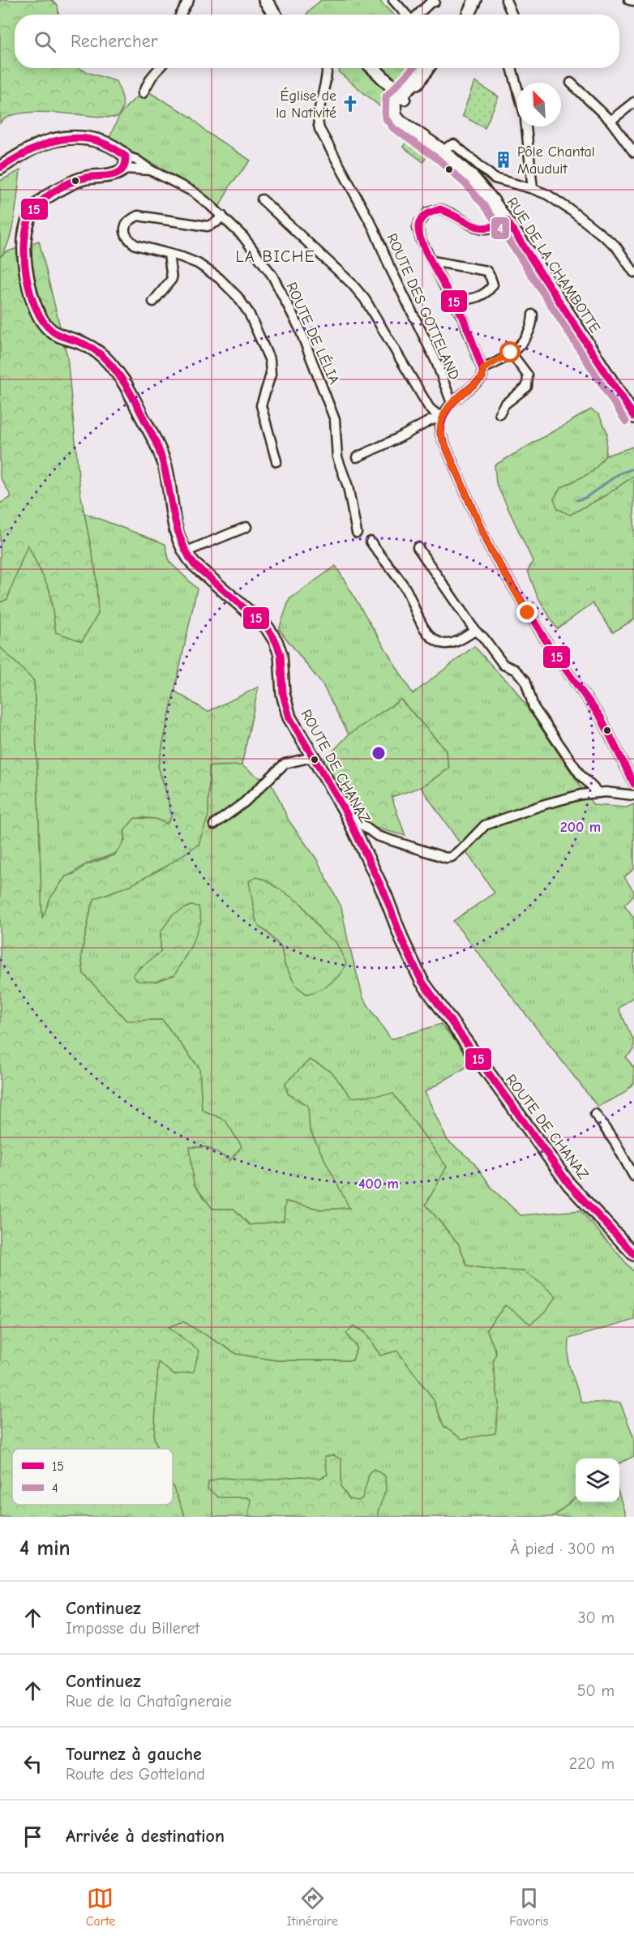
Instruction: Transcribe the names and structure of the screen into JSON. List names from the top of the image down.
{
  "streets": {
    "street": [
      "RUE DE LA CHAMBOTTE",
      "ROUTE DES GOTTELAND",
      "ROUTE DE LÉLIA",
      "ROUTE DE CHANAZ"
    ]
  },
  "crossings": [
    ["ROUTE DE LÉLIA", "ROUTE DE CHANAZ"]
  ],
  "districts": ["LA BICHE"],
  "places": {
    "church": ["Église de la Nativité"],
    "building": ["Pôle Chantal Mauduit"]
  },
  "lines": ["transit line 4", "transit line 15"],
  "legend": ["15", "4"],
  "north": "top left",
  "page": {
    "search": "Rechercher",
    "heading": ["4 min", "À pied · 300 m"],
    "list": [
      ["Continuez", "Impasse du Billeret", "30 m"],
      ["Continuez", "Rue de la Chataîgneraie", "50 m"],
      ["Tournez à gauche", "Route des Gotteland", "220 m"],
      "Arrivée à destination"
    ],
    "nav": ["Carte", "Itinéraire", "Favoris"]
  },
  "rings": ["200 m", "400 m"]
}
